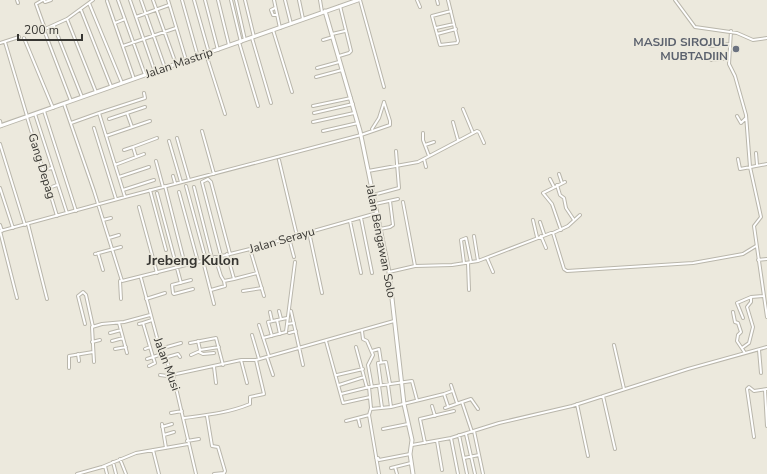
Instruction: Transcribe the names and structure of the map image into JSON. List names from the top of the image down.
{
  "streets": {
    "main road": ["Jalan Mastrip", "Jalan Bengawan Solo"],
    "street": ["Gang Depag", "Jalan Serayu", "Jalan Musi"]
  },
  "crossings": [
    ["Jalan Mastrip", "Gang Depag"],
    ["Jalan Mastrip", "Jalan Bengawan Solo"],
    ["Jalan Serayu", "Jalan Bengawan Solo"],
    ["Jalan Serayu", "Jalan Musi"]
  ],
  "districts": ["Jrebeng Kulon"],
  "places": ["MASJID SIROJUL MUBTADIIN"],
  "scale_bar": "200 m"
}
